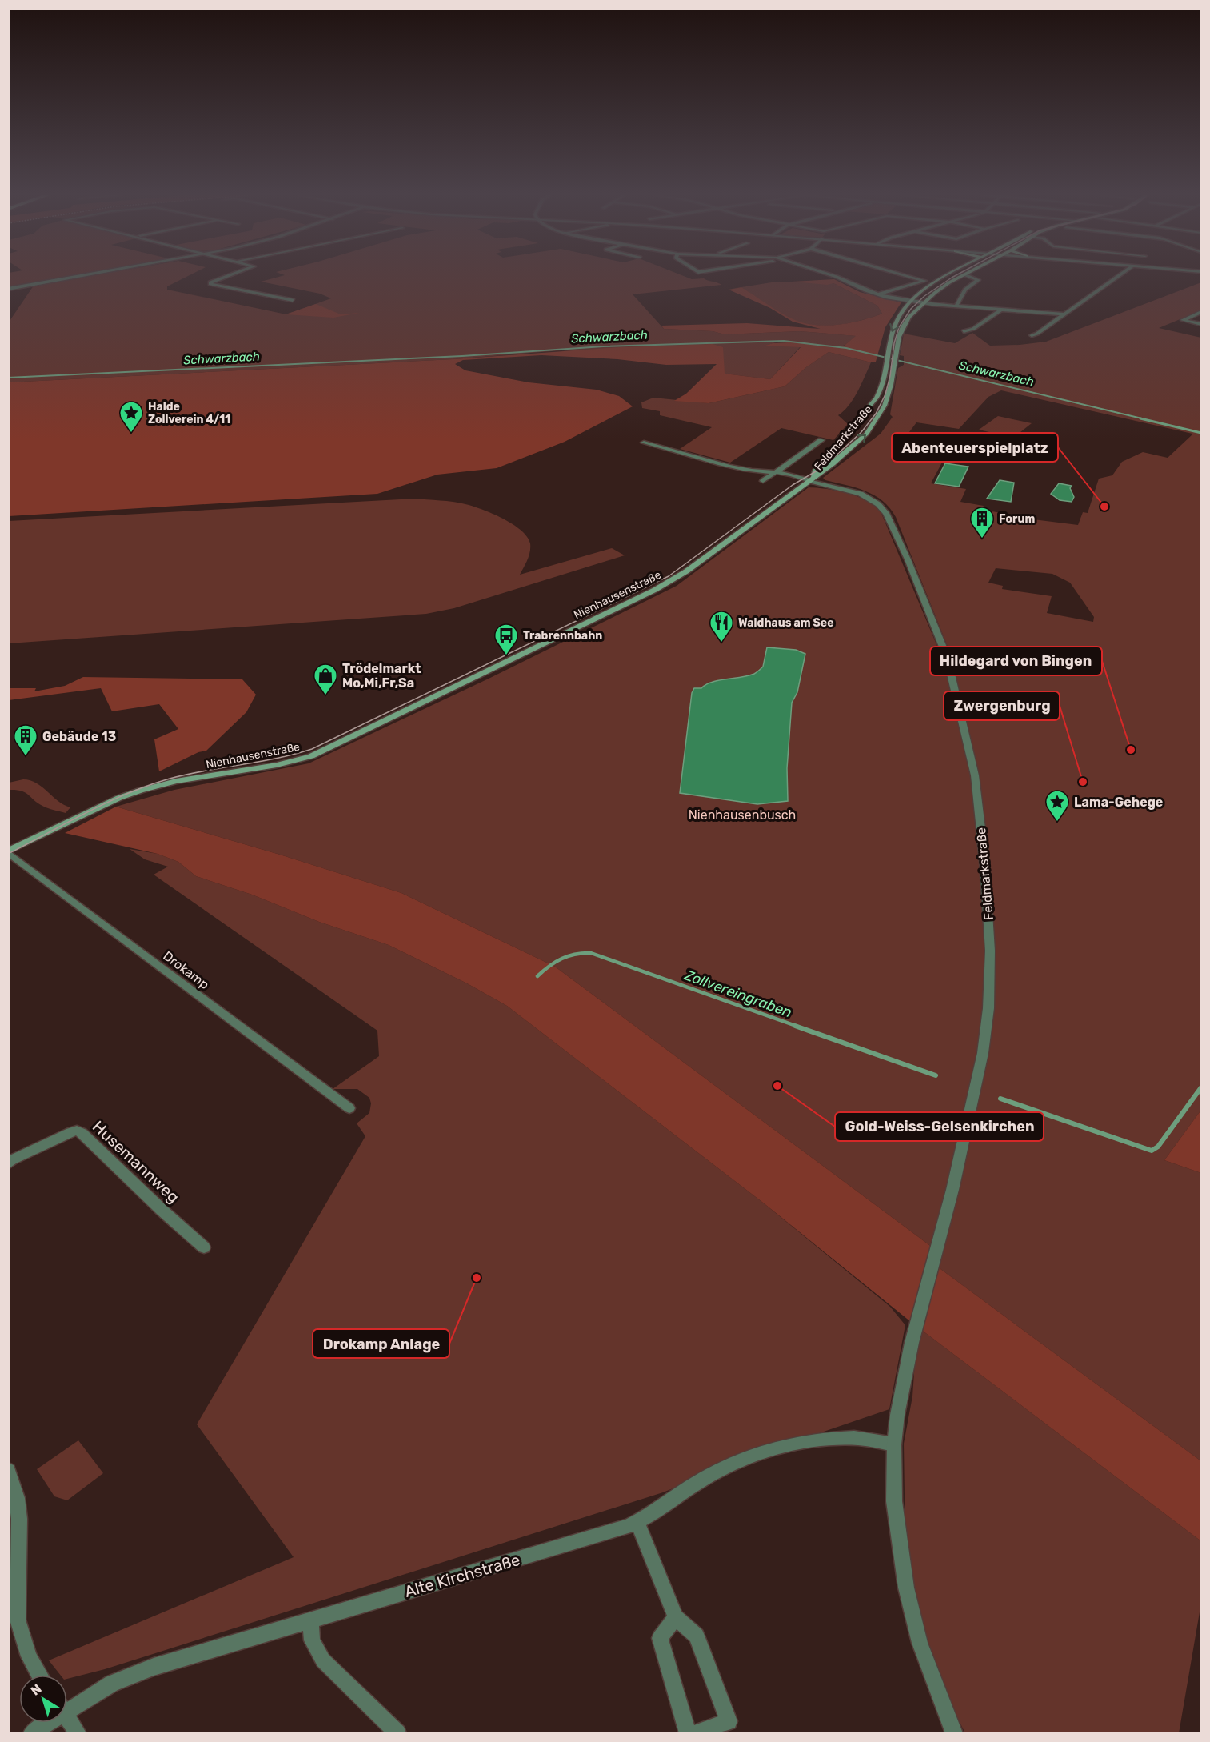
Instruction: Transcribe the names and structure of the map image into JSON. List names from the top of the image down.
{
  "streets": {
    "main road": ["Feldmarkstraße", "Nienhausenstraße"],
    "street": ["Drokamp", "Husemannweg", "Alte Kirchstraße"]
  },
  "crossings": [
    ["Feldmarkstraße", "Nienhausenstraße"],
    ["Feldmarkstraße", "Alte Kirchstraße"],
    ["Nienhausenstraße", "Drokamp"]
  ],
  "water": ["Schwarzbach", "Zollvereingraben"],
  "parks": ["Nienhausenbusch"],
  "places": {
    "place": ["Halde Zollverein 4/11", "Lama-Gehege"],
    "other": [
      "Abenteuerspielplatz",
      "Hildegard von Bingen",
      "Zwergenburg",
      "Gold-Weiss-Gelsenkirchen",
      "Drokamp Anlage"
    ],
    "building": ["Forum", "Gebäude 13"],
    "restaurant": ["Waldhaus am See"],
    "bus stop": ["Trabrennbahn"],
    "shop": ["Trödelmarkt Mo,Mi,Fr,Sa"]
  },
  "north": "top left"
}
